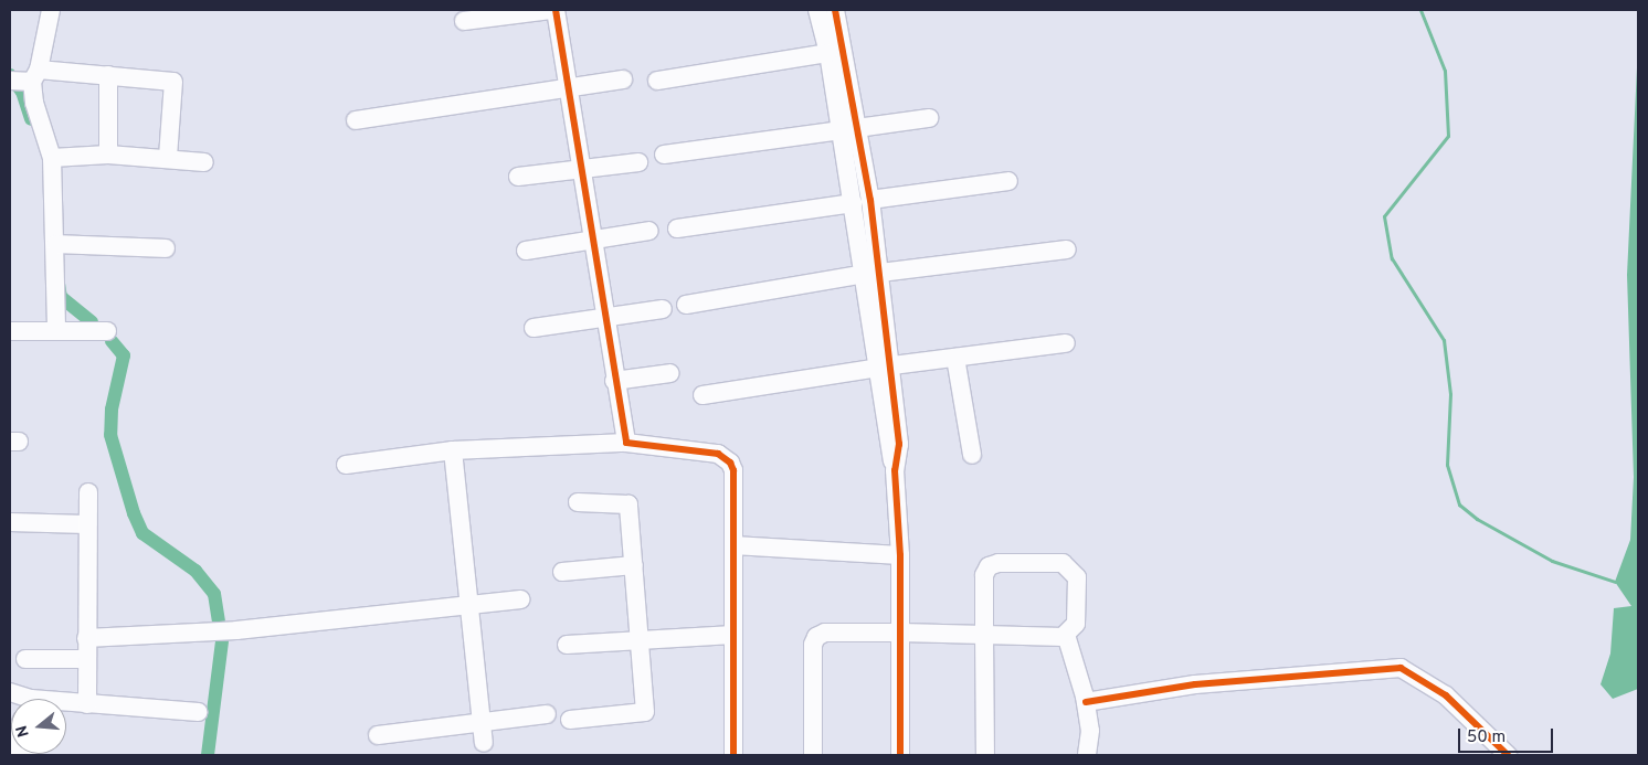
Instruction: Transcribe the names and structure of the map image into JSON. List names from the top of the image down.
{
  "scale_bar": "50 m",
  "north": "left"
}
